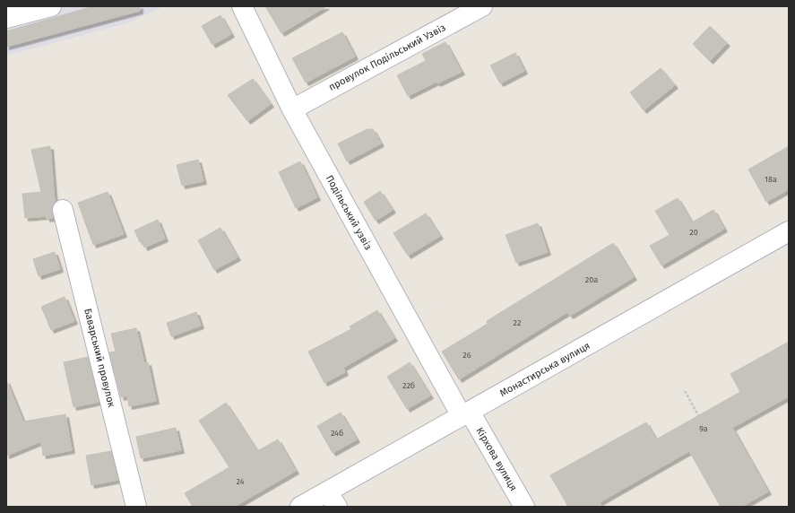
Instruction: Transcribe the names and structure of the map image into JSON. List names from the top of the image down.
{
  "streets": {
    "street": [
      "провулок Подільський Узвіз",
      "Подільський узвіз",
      "Баварський провулок",
      "Монастирська вулиця",
      "Кірхова вулиця"
    ]
  },
  "crossings": [
    ["провулок Подільський Узвіз", "Подільський узвіз"],
    ["Подільський узвіз", "Монастирська вулиця"],
    ["Подільський узвіз", "Кірхова вулиця"],
    ["Монастирська вулиця", "Кірхова вулиця"]
  ],
  "house_numbers": [
    "18а",
    "20",
    "20а",
    "22",
    "26",
    "22б",
    "9а",
    "24б",
    "24"
  ]
}
